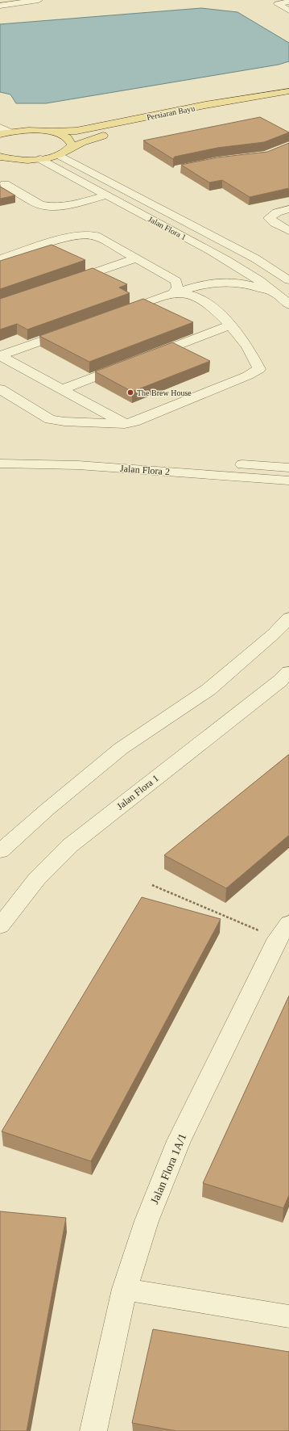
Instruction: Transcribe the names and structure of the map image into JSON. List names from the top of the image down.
{
  "streets": {
    "main road": ["Persiaran Bayu"],
    "street": ["Jalan Flora 1", "Jalan Flora 2", "Jalan Flora 1A/1"]
  },
  "crossings": [
    ["Persiaran Bayu", "Jalan Flora 1"]
  ],
  "places": ["The Brew House"]
}
